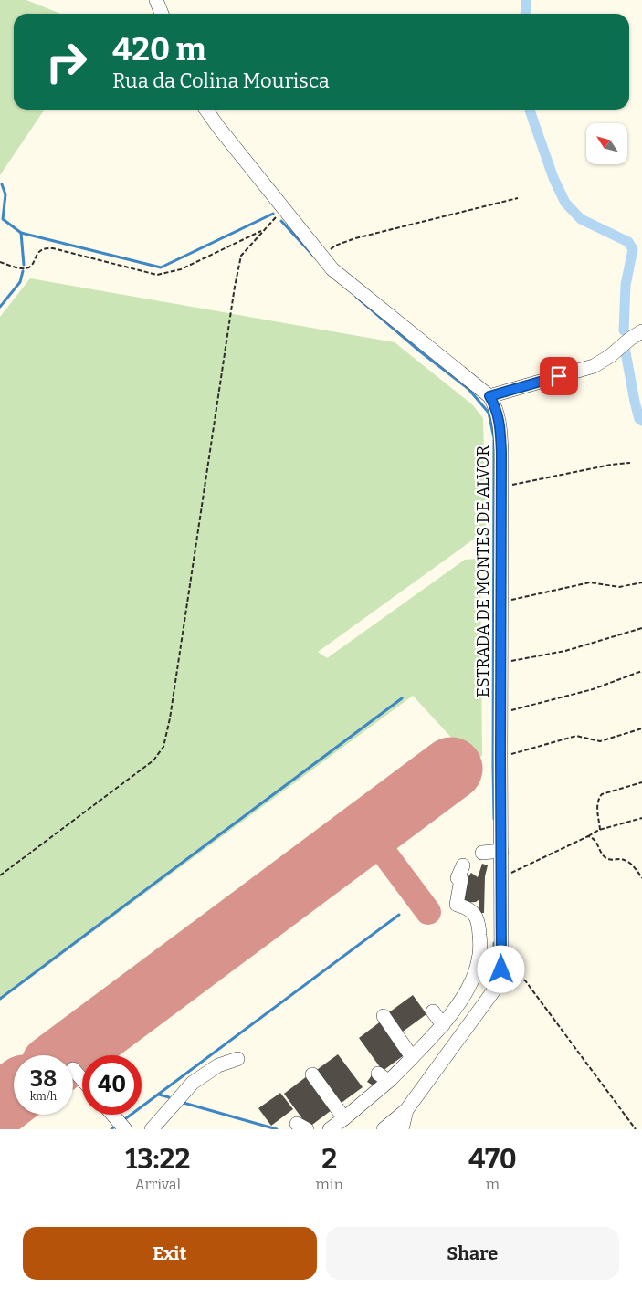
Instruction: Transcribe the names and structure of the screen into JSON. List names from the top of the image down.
{
  "streets": {
    "street": ["ESTRADA DE MONTES DE ALVOR"]
  },
  "north": "top left",
  "page": {
    "turn": ["420 m", "Rua da Colina Mourisca"],
    "speed": "38 km/h",
    "limit": "40",
    "eta": [
      "13:22",
      "Arrival",
      "2",
      "min",
      "470",
      "m"
    ],
    "buttons": ["Exit", "Share"]
  }
}
